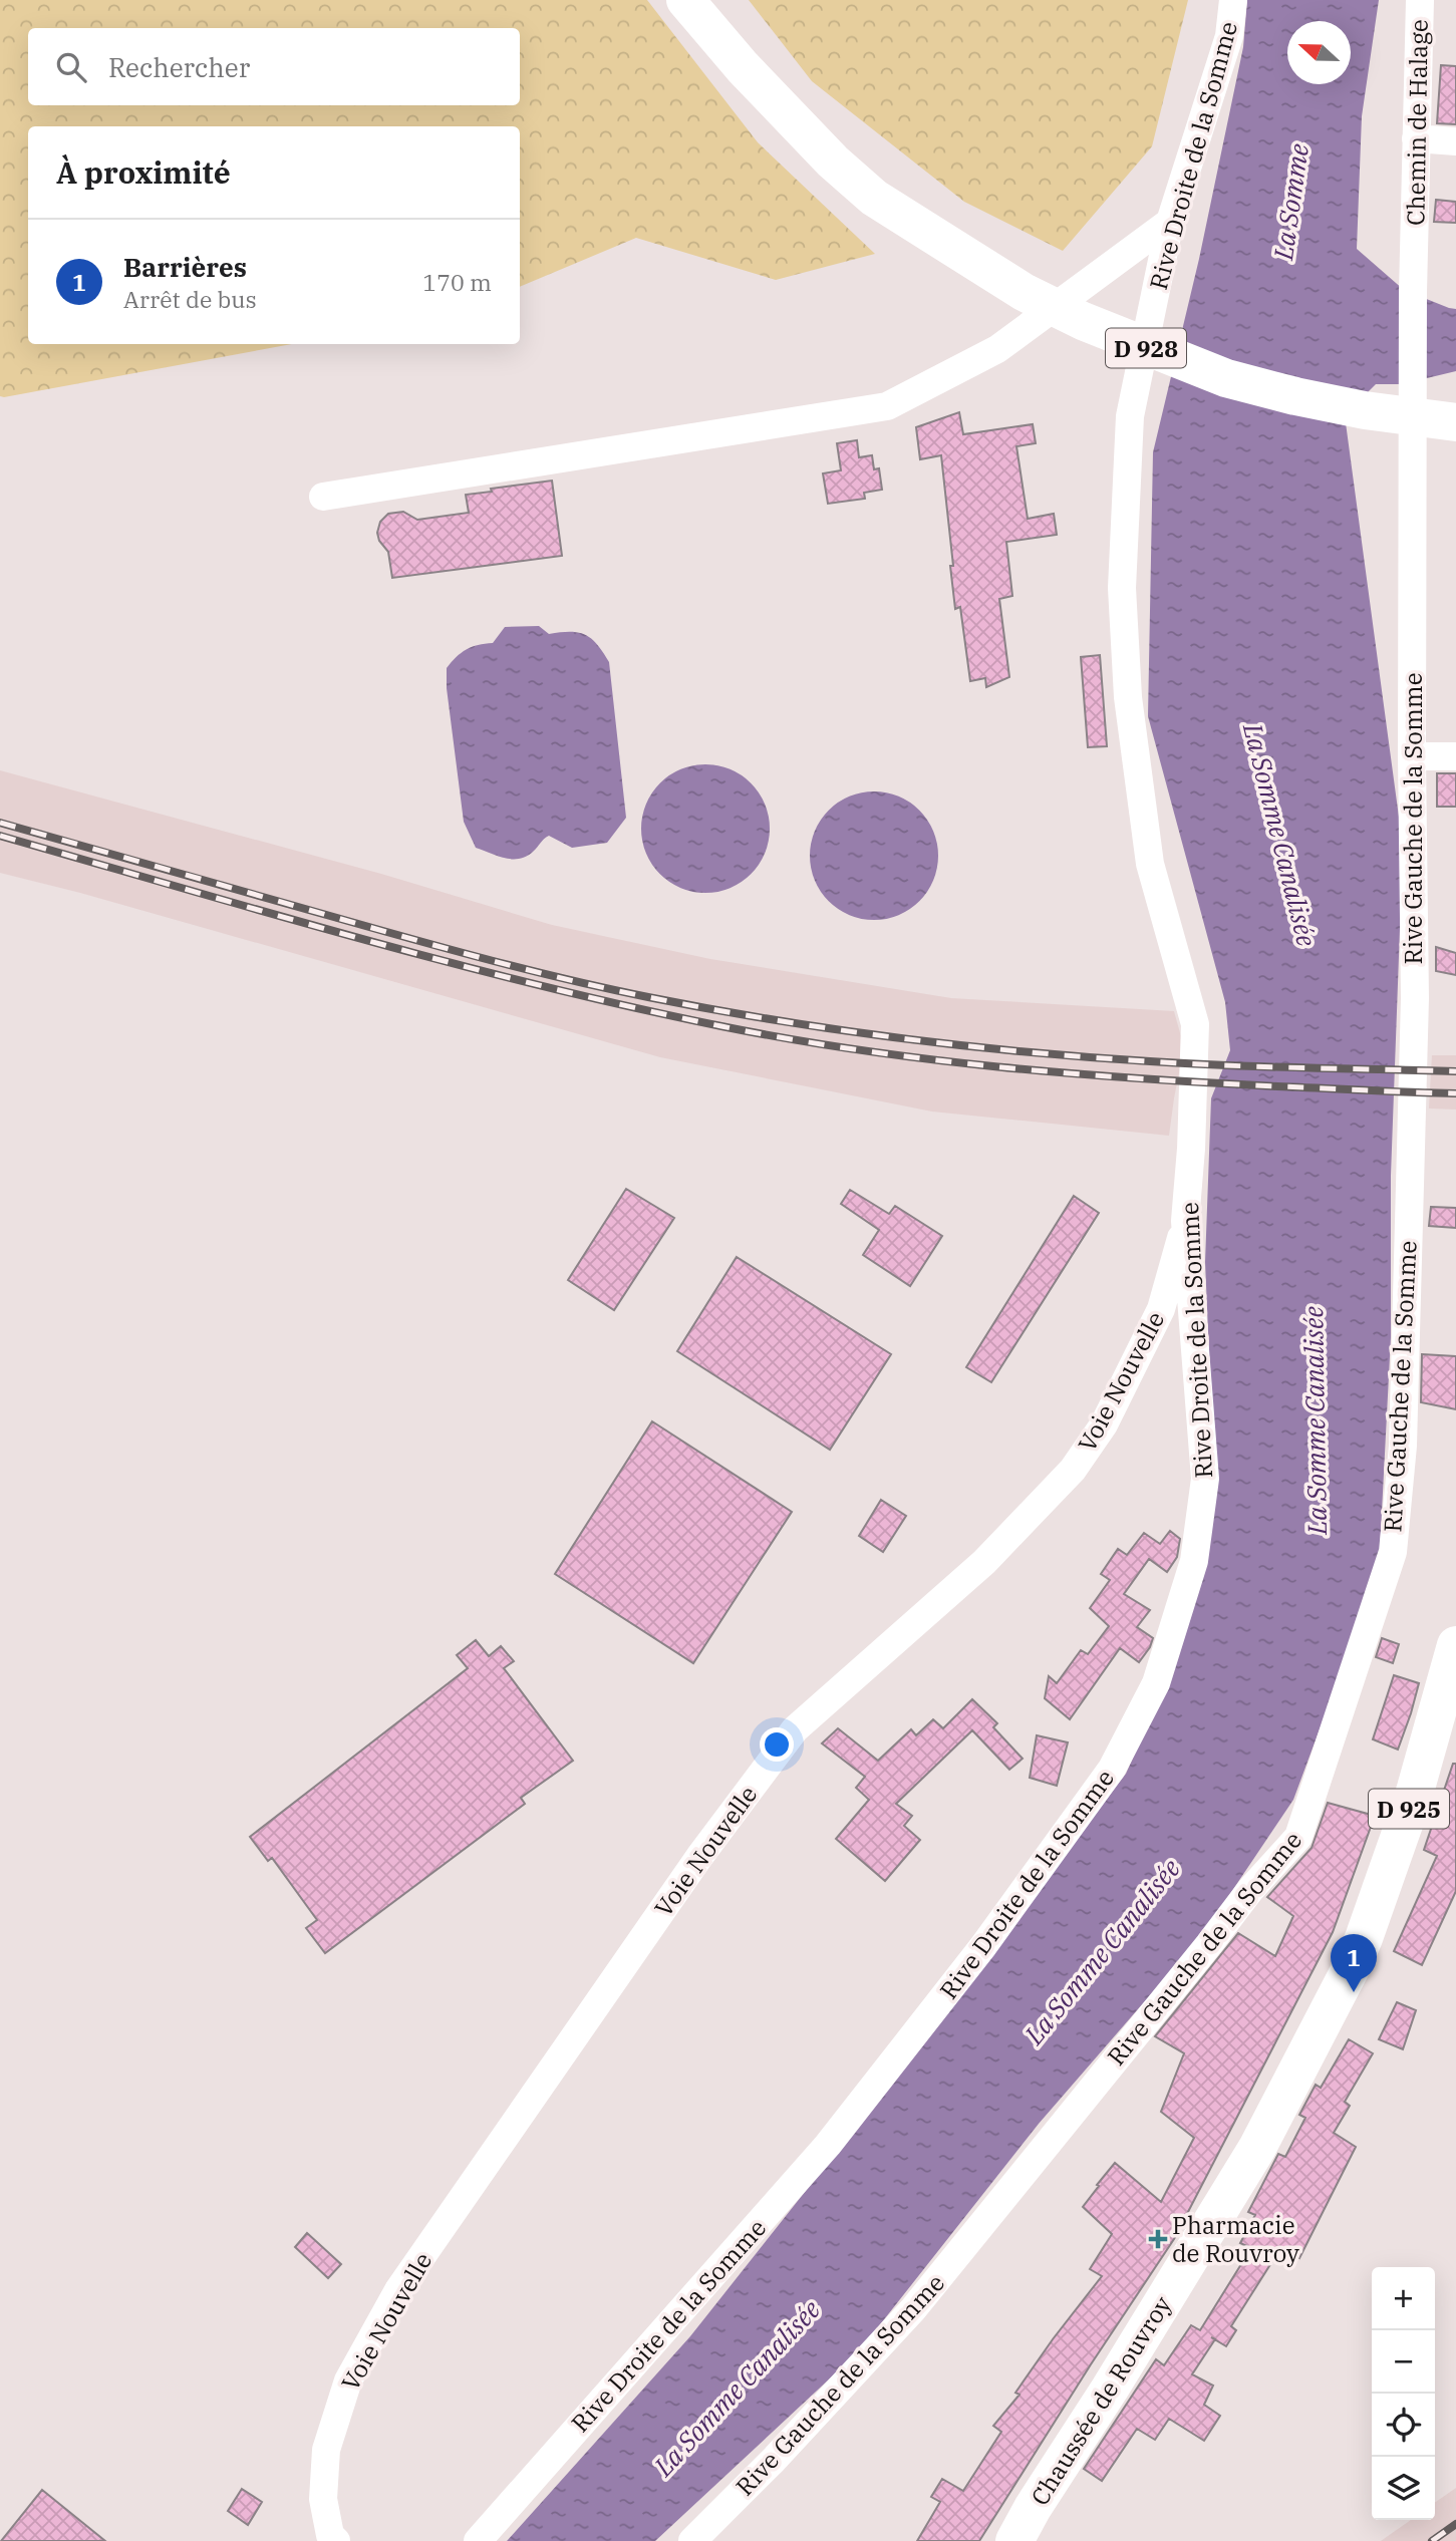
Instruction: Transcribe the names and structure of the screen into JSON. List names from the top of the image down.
{
  "streets": {
    "main road": ["D 928", "D 925", "Chaussée de Rouvroy"],
    "street": [
      "Chemin de Halage",
      "Rive Droite de la Somme",
      "Rive Gauche de la Somme",
      "Voie Nouvelle"
    ]
  },
  "crossings": [
    ["Chemin de Halage", "Rive Gauche de la Somme"],
    ["Rive Droite de la Somme", "Voie Nouvelle"]
  ],
  "water": ["La Somme", "La Somme Canalisée"],
  "places": {
    "health": ["Pharmacie de Rouvroy"]
  },
  "north": "left",
  "page": {
    "search": "Rechercher",
    "heading": "À proximité",
    "list": [
      {
        "mark": "1",
        "name": "Barrières",
        "note": "Arrêt de bus",
        "value": "170 m"
      }
    ],
    "pins": "1",
    "map_buttons": ["+", "−"]
  }
}
